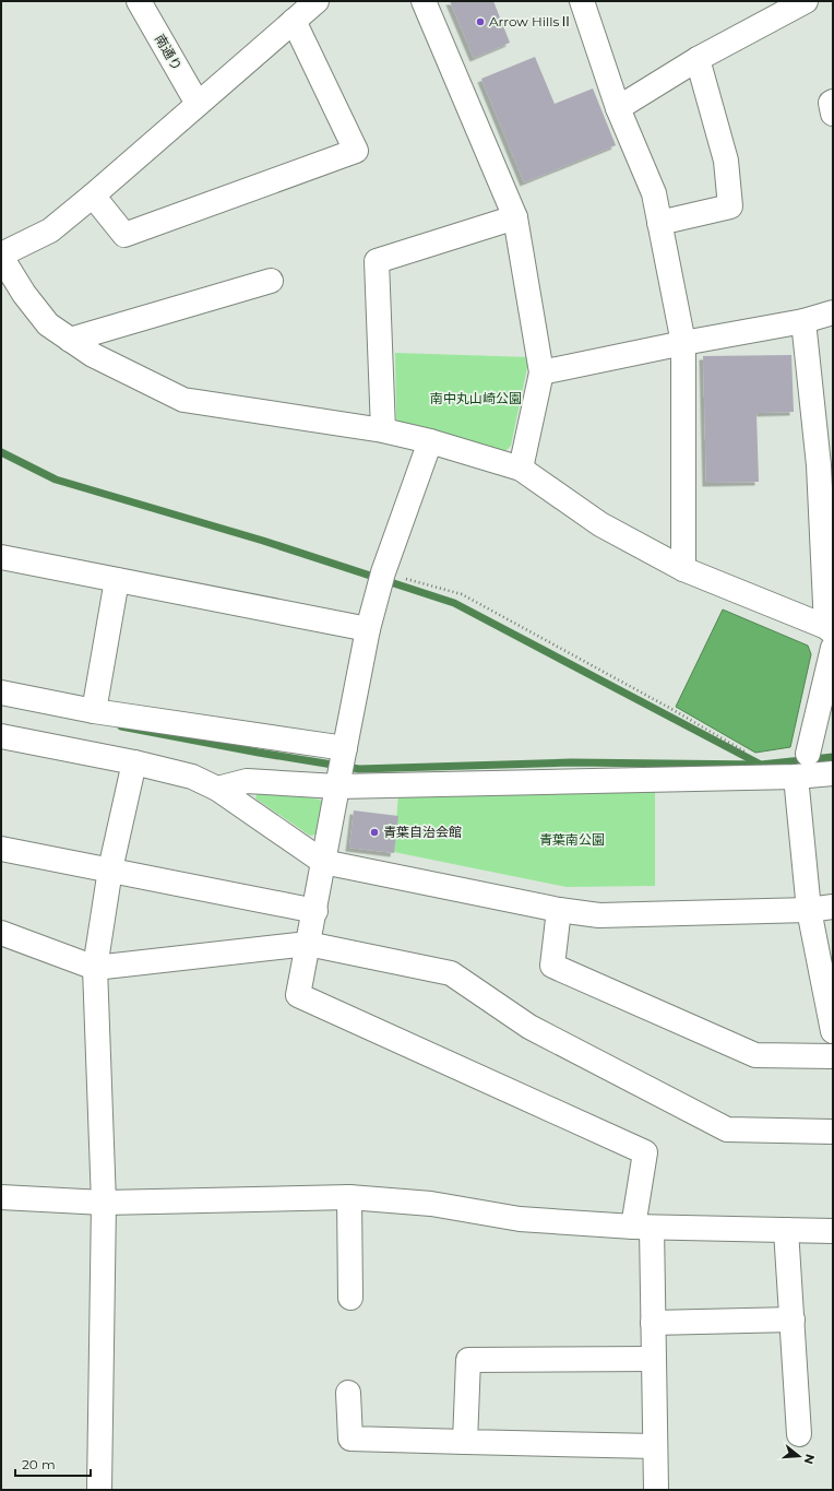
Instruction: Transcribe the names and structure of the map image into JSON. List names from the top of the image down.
{
  "streets": {
    "street": ["南通り"]
  },
  "parks": ["南中丸山崎公園", "青葉南公園"],
  "places": ["Arrow HillsⅡ", "青葉自治会館"],
  "scale_bar": "20 m",
  "north": "right"
}
